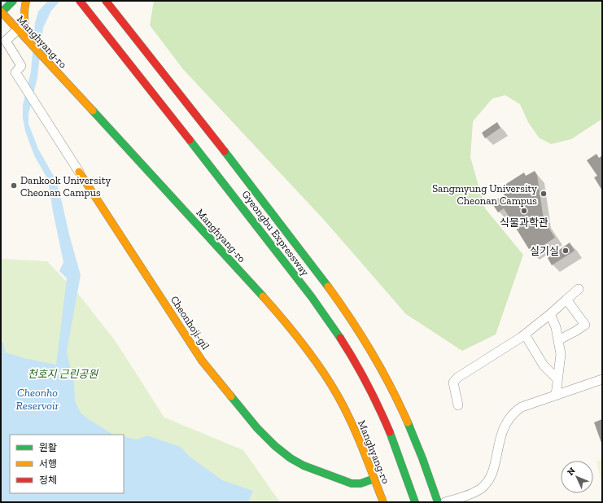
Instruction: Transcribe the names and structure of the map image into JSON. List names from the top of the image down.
{
  "streets": {
    "main road": ["Manghyang-ro", "Gyeongbu Expressway", "Cheonhoji-gil"]
  },
  "crossings": [
    ["Manghyang-ro", "Cheonhoji-gil"]
  ],
  "water": ["Cheonho Reservoir"],
  "parks": ["천호지 근린공원"],
  "places": [
    "Dankook University Cheonan Campus",
    "Sangmyung University Cheonan Campus",
    "식물과학관",
    "실기실"
  ],
  "legend": ["원활", "서행", "정체"],
  "north": "top left"
}
